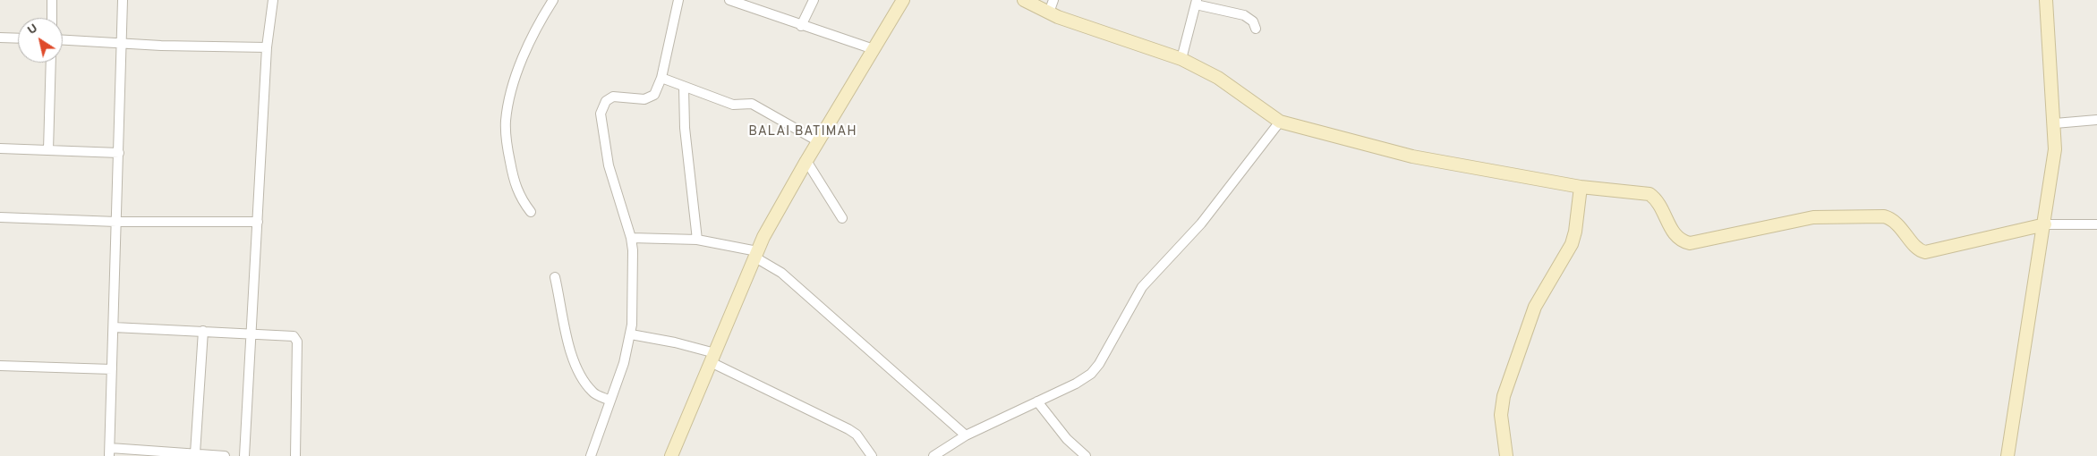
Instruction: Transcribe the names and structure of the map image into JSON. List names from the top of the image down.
{
  "districts": ["BALAI BATIMAH"],
  "north": "top left"
}
